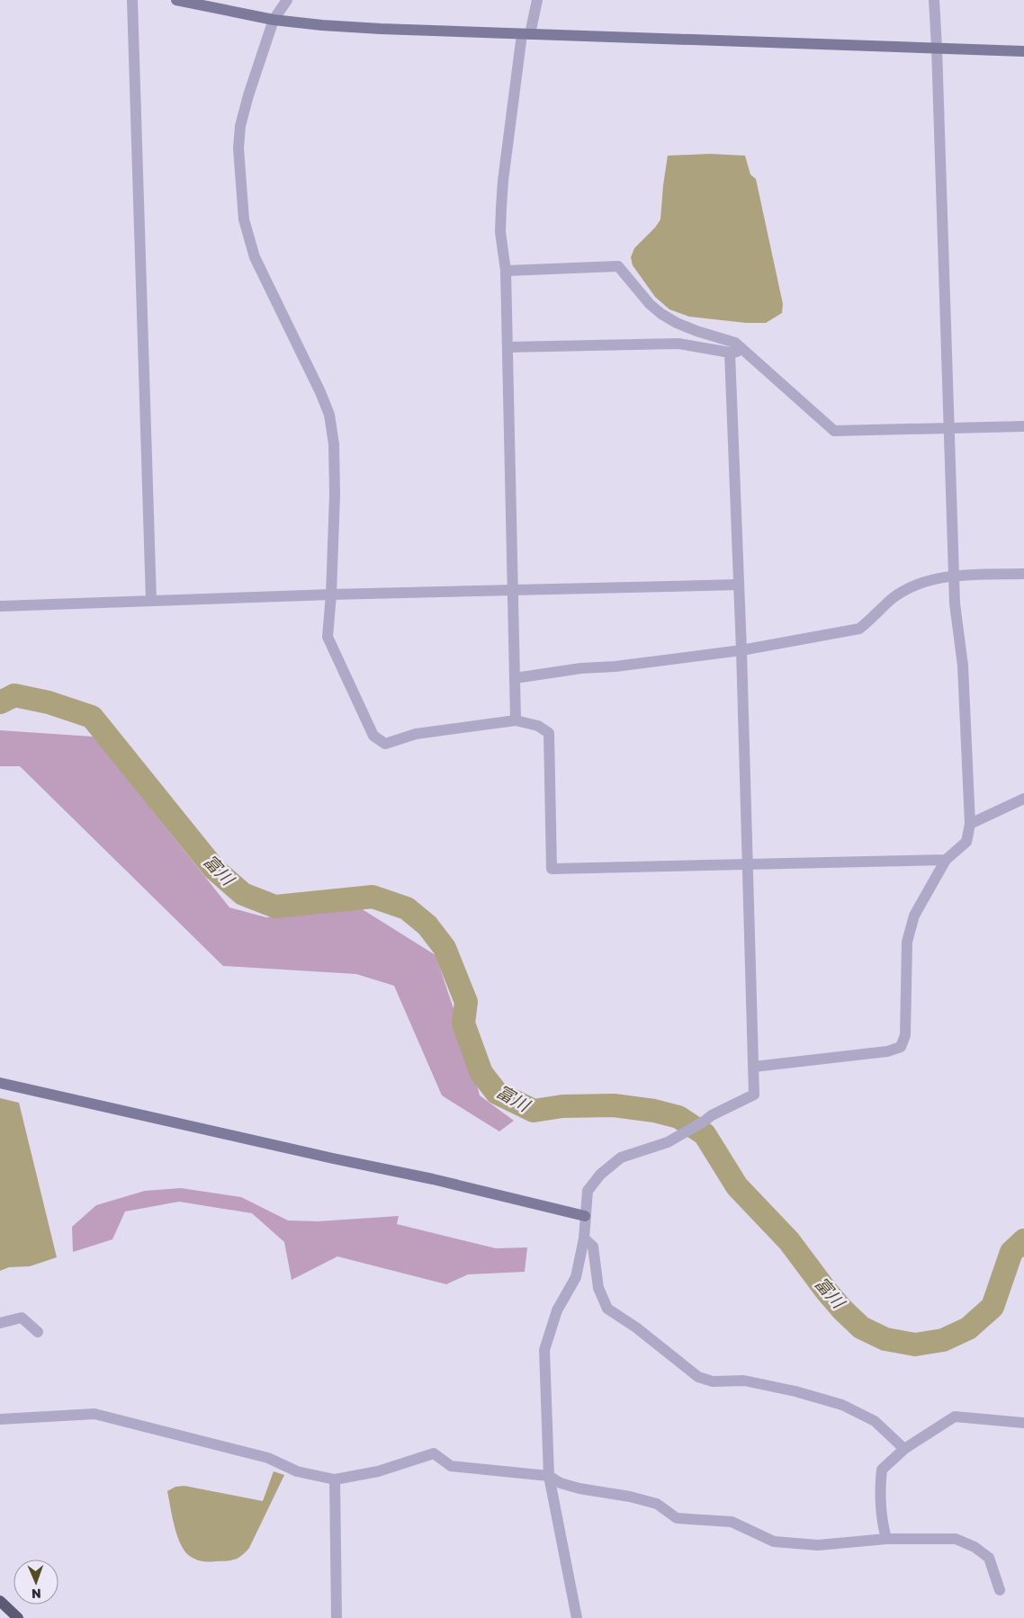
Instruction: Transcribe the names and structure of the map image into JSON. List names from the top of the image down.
{
  "water": ["富川"],
  "north": "bottom"
}
